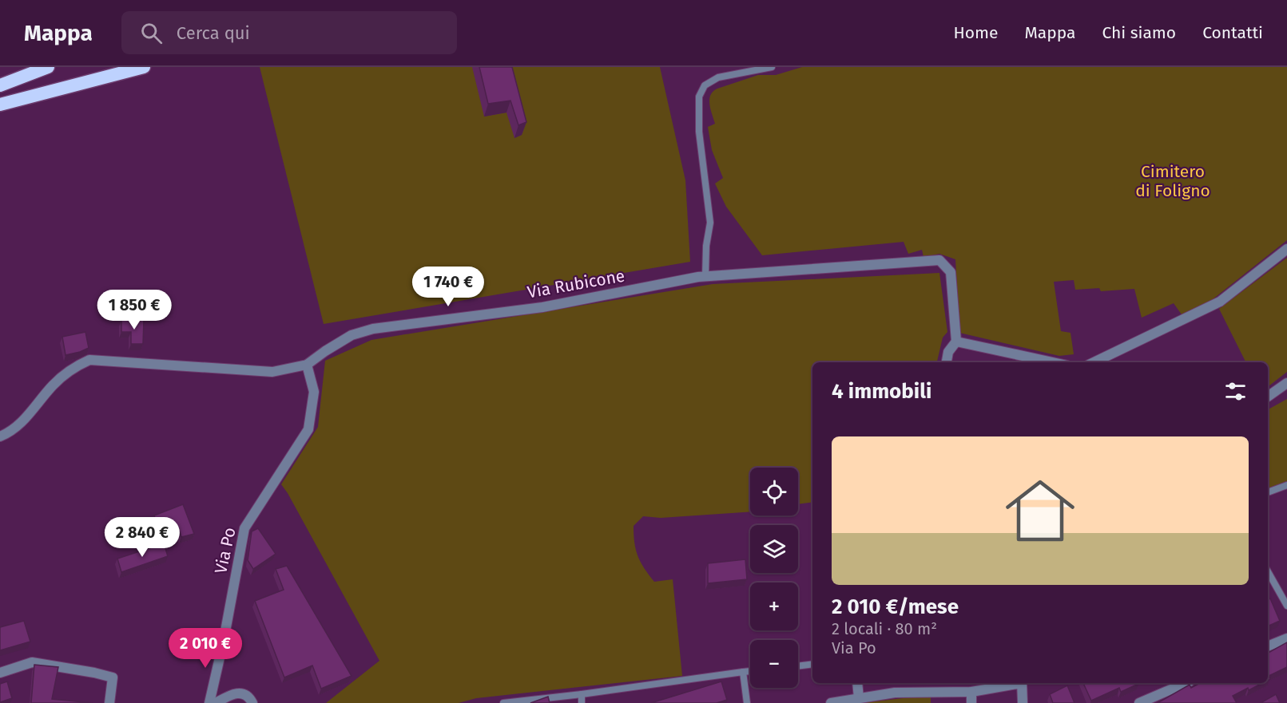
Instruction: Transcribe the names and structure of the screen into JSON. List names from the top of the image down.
{
  "streets": {
    "street": ["Via Rubicone", "Via Po"]
  },
  "crossings": [
    ["Via Rubicone", "Via Po"]
  ],
  "parks": ["Cimitero di Foligno"],
  "page": {
    "header": "Mappa",
    "search": "Cerca qui",
    "nav": [
      "Home",
      "Mappa",
      "Chi siamo",
      "Contatti"
    ],
    "price": [
      "1 740 €",
      "1 850 €",
      "2 840 €",
      "2 010 €"
    ],
    "heading": "4 immobili",
    "list": [
      {
        "name": "2 010 €/mese",
        "note": "2 locali · 80 m² · Via Po"
      }
    ],
    "map_buttons": ["+", "−"]
  }
}
